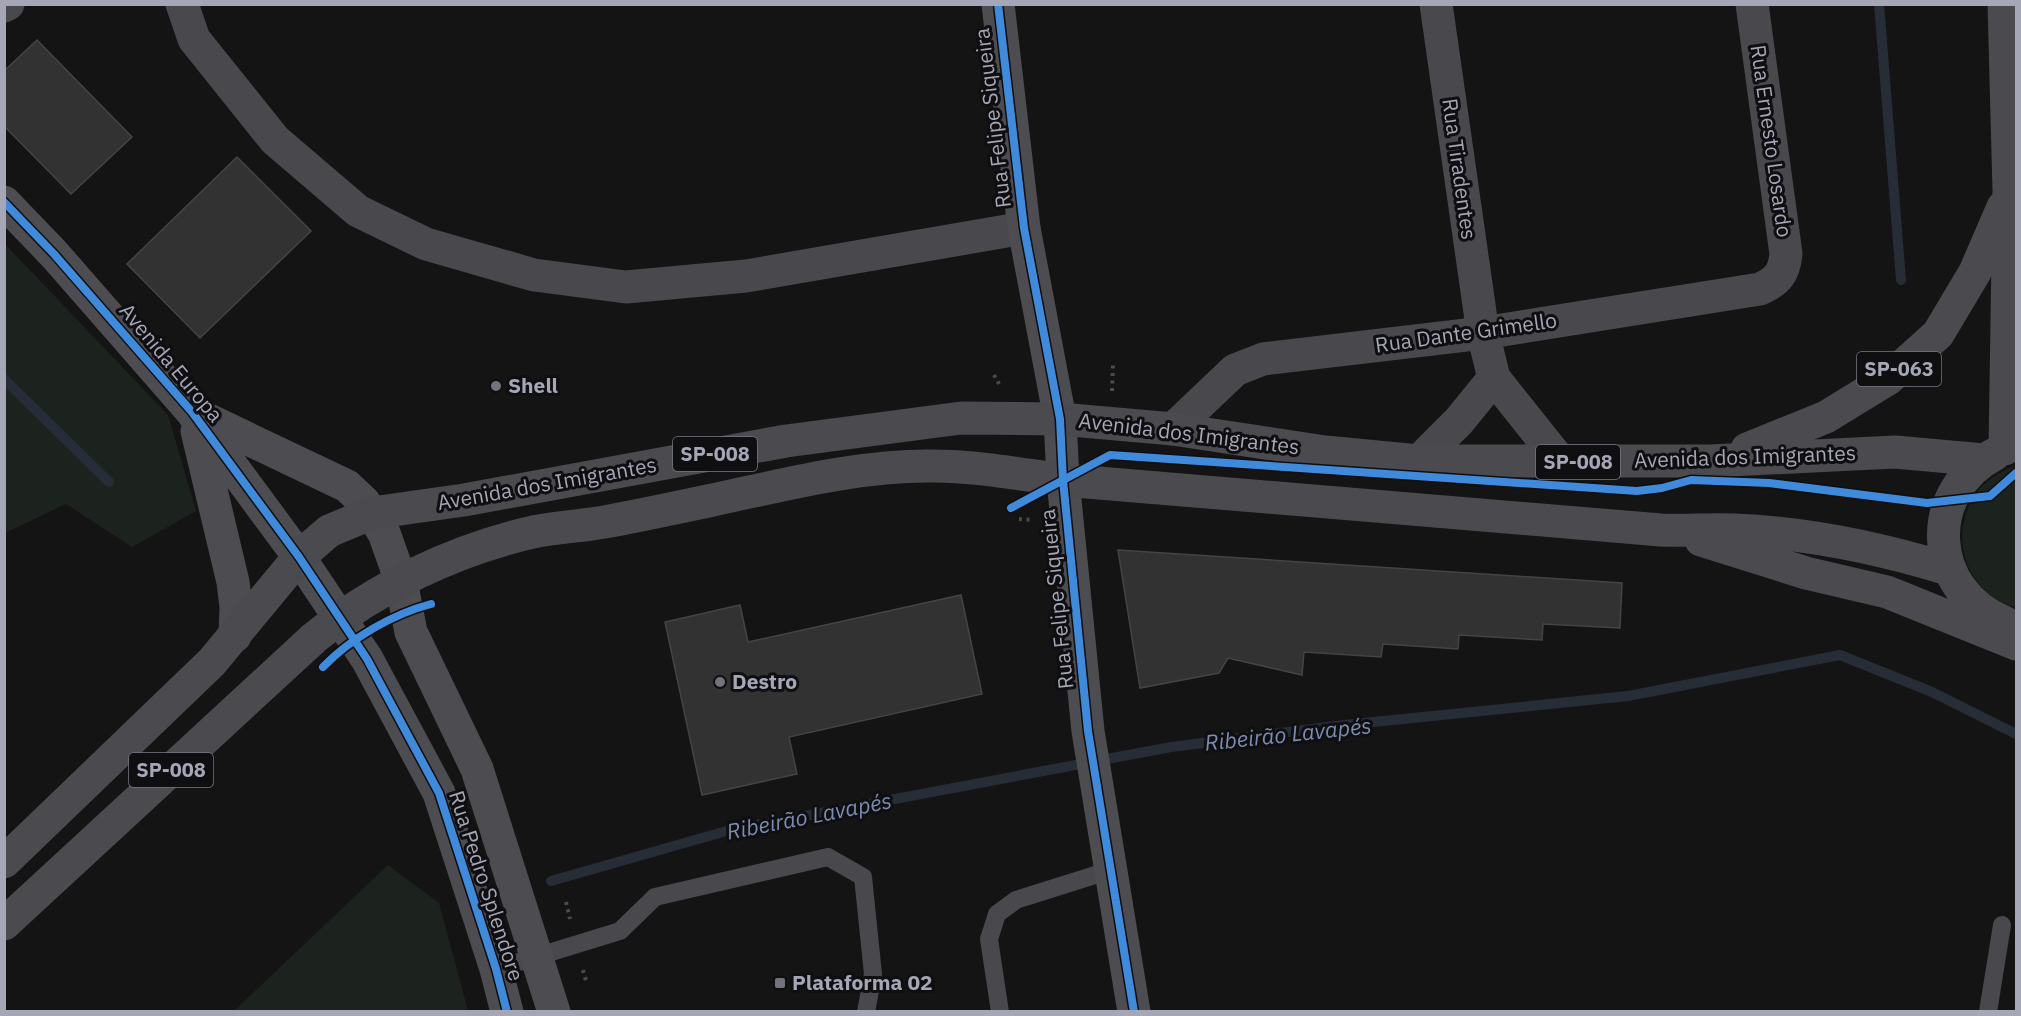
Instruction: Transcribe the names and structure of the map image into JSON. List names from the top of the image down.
{
  "streets": {
    "main road": ["SP-063", "Avenida dos Imigrantes", "SP-008"],
    "street": [
      "Rua Felipe Siqueira",
      "Rua Ernesto Losardo",
      "Rua Tiradentes",
      "Rua Dante Grimello",
      "Avenida Europa",
      "Rua Pedro Splendore"
    ]
  },
  "crossings": [
    ["Rua Felipe Siqueira", "Avenida dos Imigrantes"],
    ["Rua Felipe Siqueira", "SP-008"],
    ["Rua Ernesto Losardo", "Rua Dante Grimello"],
    ["Rua Tiradentes", "Rua Dante Grimello"],
    ["Rua Dante Grimello", "Avenida dos Imigrantes"],
    ["Avenida Europa", "Avenida dos Imigrantes"],
    ["Avenida Europa", "SP-008"],
    ["Avenida Europa", "Rua Pedro Splendore"],
    ["SP-063", "Avenida dos Imigrantes"],
    ["SP-008", "Rua Pedro Splendore"]
  ],
  "water": ["Ribeirão Lavapés"],
  "places": {
    "other": ["Shell", "Destro"],
    "transit": ["Plataforma 02"]
  }
}
